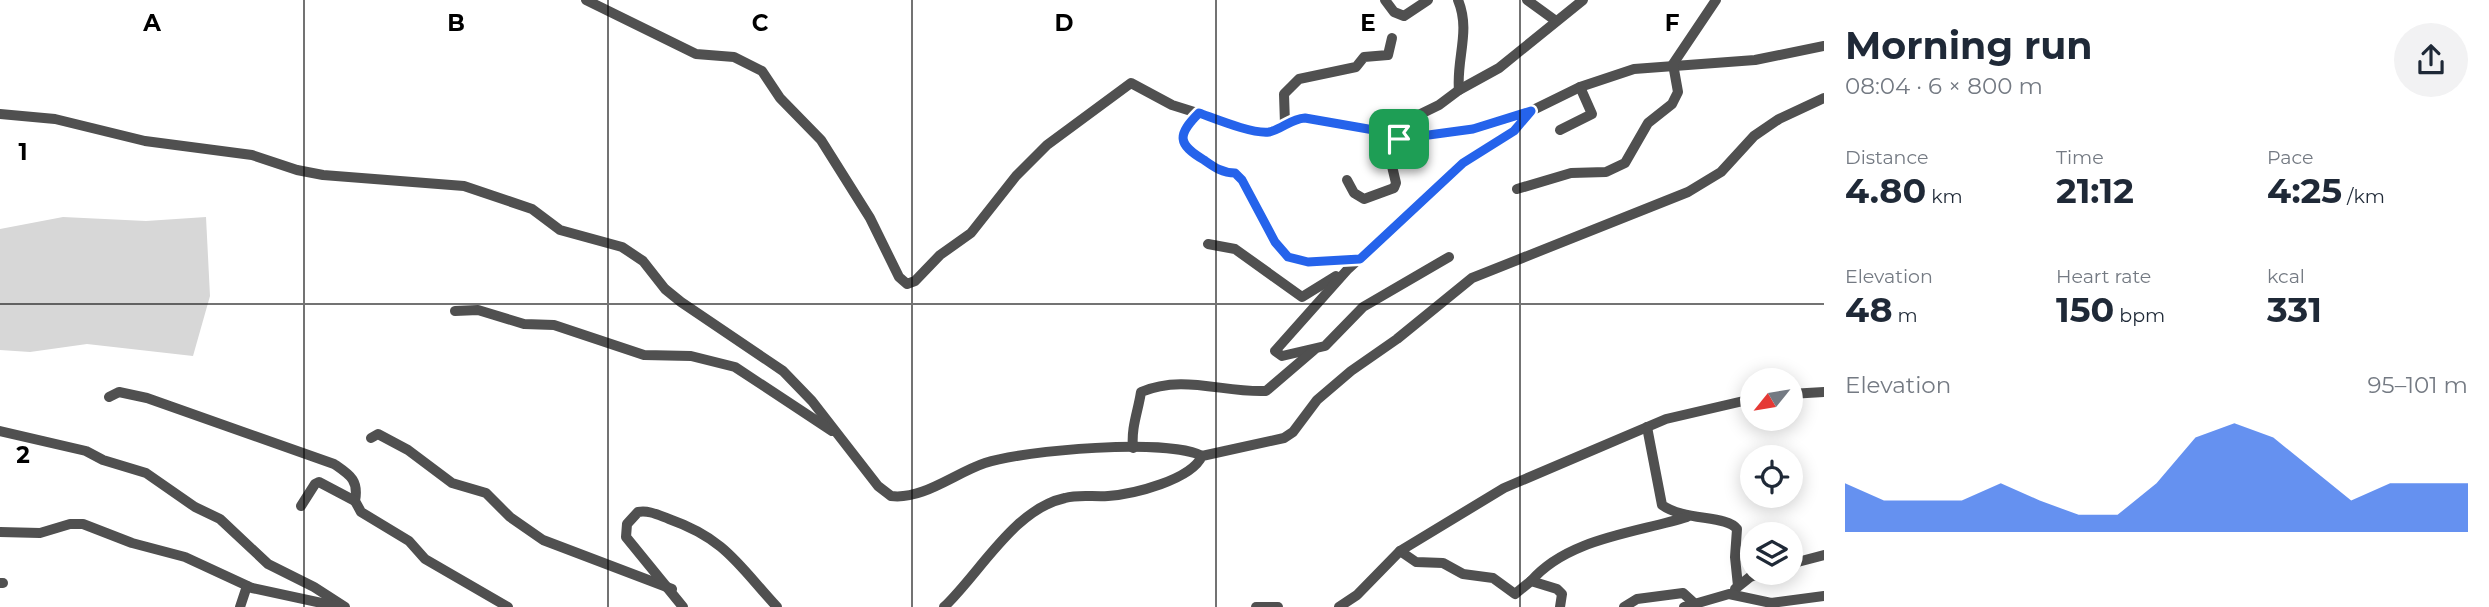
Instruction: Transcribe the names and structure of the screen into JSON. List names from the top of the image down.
{
  "north": "bottom left",
  "page": {
    "heading": ["Morning run", "08:04 · 6 × 800 m"],
    "stats": [
      ["Distance", "4.80 km"],
      ["Time", "21:12"],
      ["Pace", "4:25 /km"],
      ["Elevation", "48 m"],
      ["Heart rate", "150 bpm"],
      ["kcal", "331"]
    ],
    "chart": ["Elevation", "95–101 m"]
  },
  "grid": {
    "columns": [
      "A",
      "B",
      "C",
      "D",
      "E",
      "F"
    ],
    "rows": ["1", "2"]
  }
}
